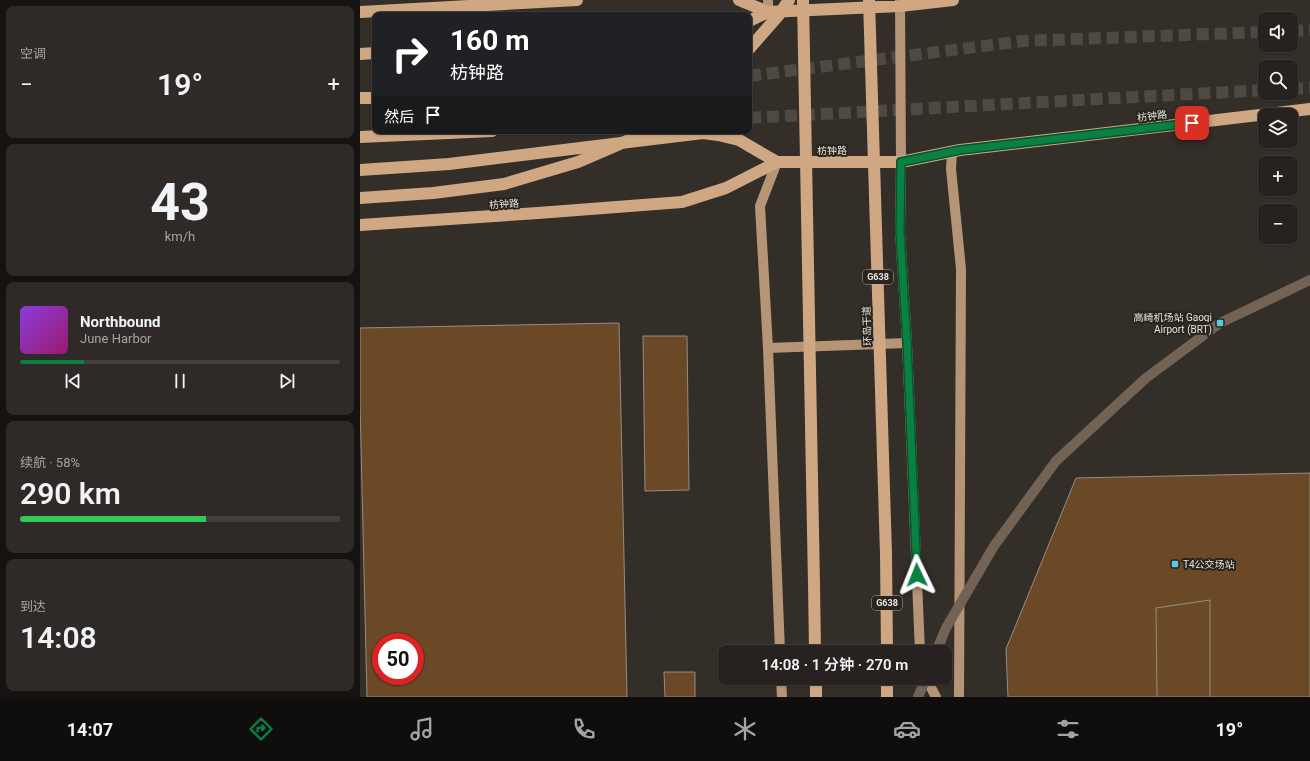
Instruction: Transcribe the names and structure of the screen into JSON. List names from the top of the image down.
{
  "streets": {
    "highway": ["枋钟路", "G638", "环岛干道"]
  },
  "places": {
    "transit": ["高崎机场站 Gaoqi Airport (BRT)", "T4公交场站"]
  },
  "page": {
    "tile": [
      "空调",
      ["43", "km/h"],
      ["续航 · 58%", "290 km"],
      ["到达", "14:08"]
    ],
    "map_buttons": ["+", "−"],
    "turn": ["160 m", "枋钟路"],
    "heat": ["−", "19°", "+"],
    "then": "然后",
    "song": ["Northbound", "June Harbor"],
    "limit": "50",
    "trip": "14:08 · 1 分钟 · 270 m",
    "tabs": ["14:07", "19°"]
  }
}
